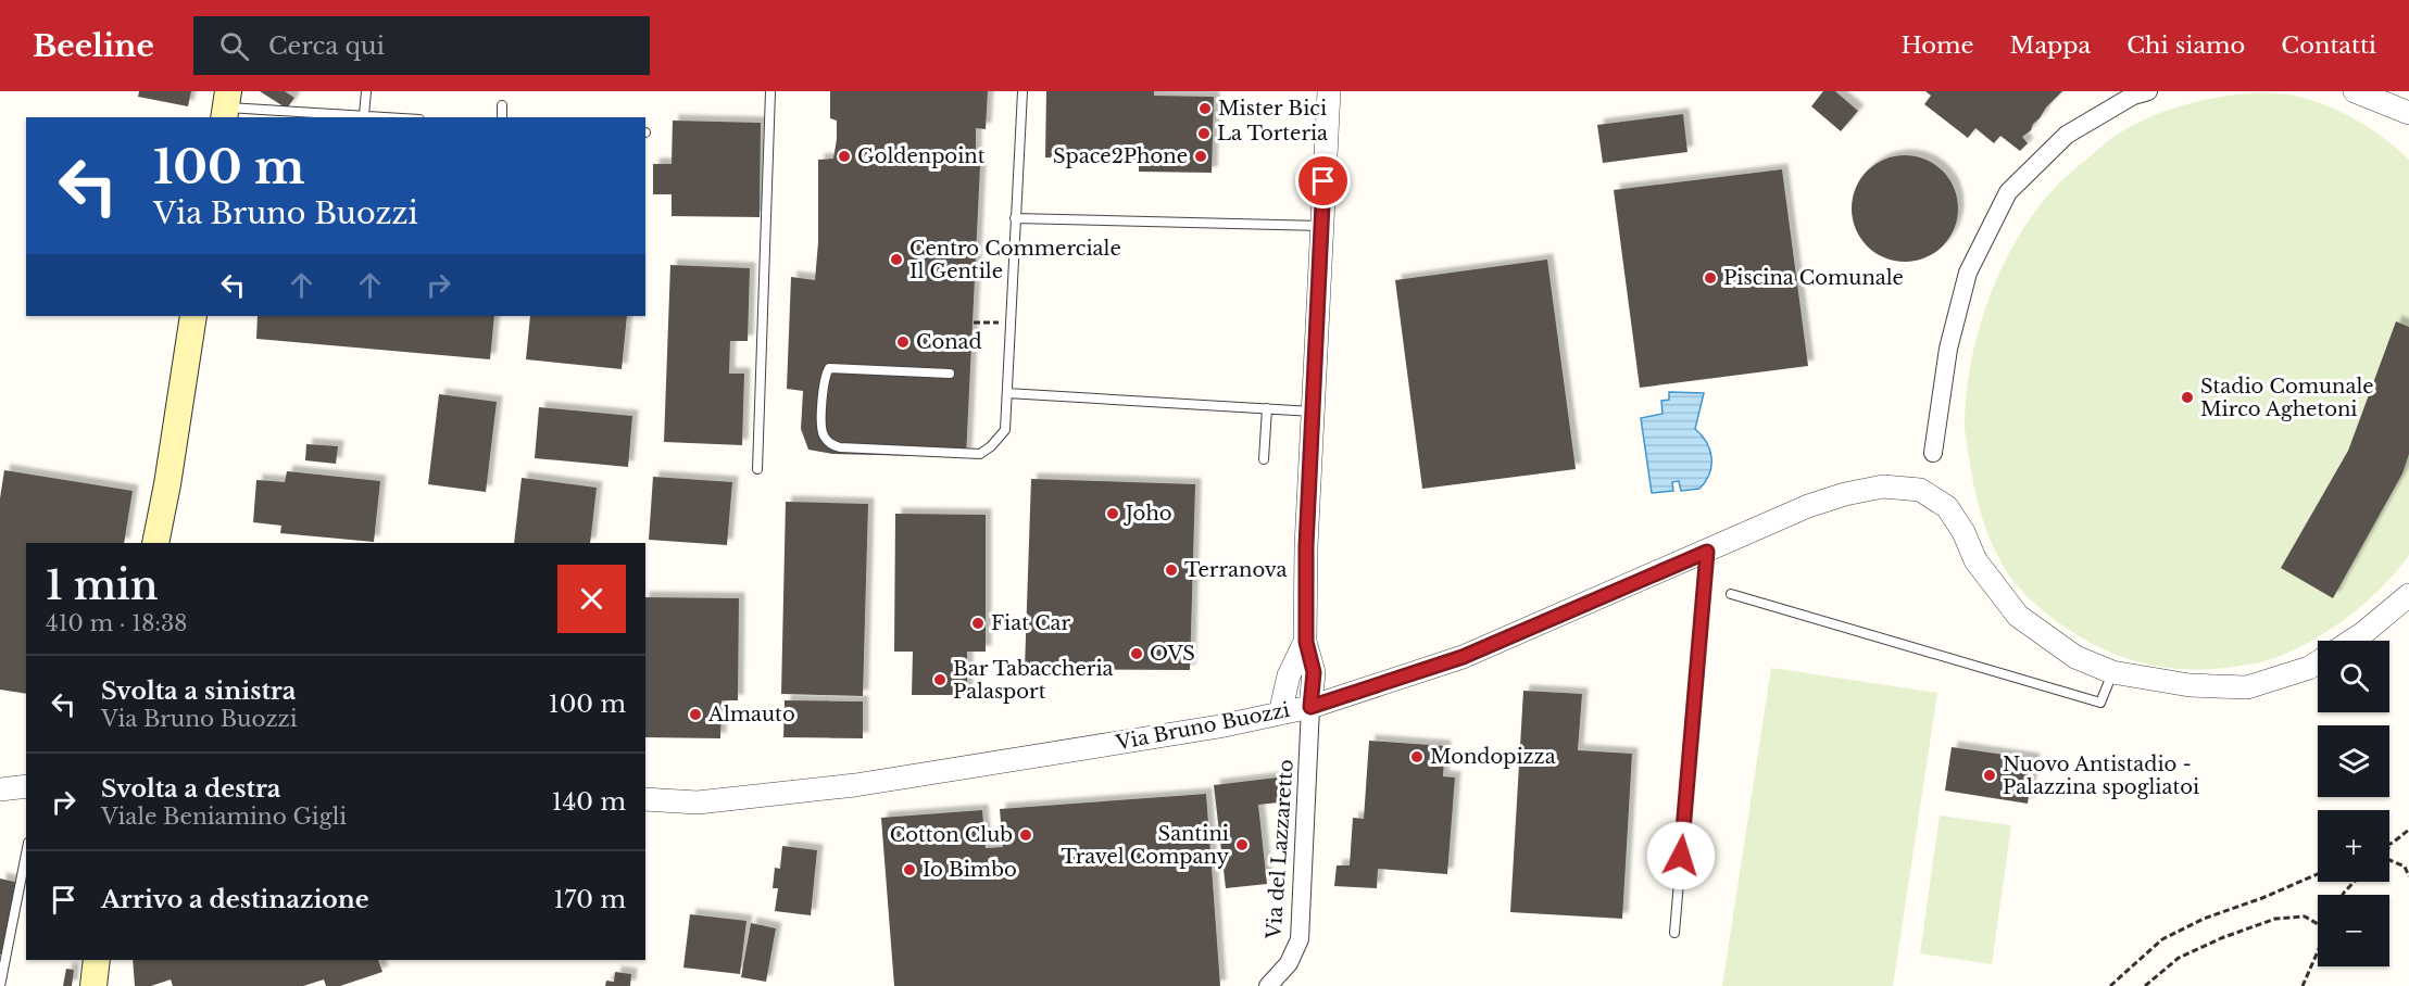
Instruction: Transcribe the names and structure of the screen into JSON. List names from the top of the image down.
{
  "streets": {
    "street": ["Via Bruno Buozzi", "Via del Lazzaretto"]
  },
  "crossings": [
    ["Via Bruno Buozzi", "Via del Lazzaretto"]
  ],
  "places": [
    "Mister Bici",
    "La Torteria",
    "Goldenpoint",
    "Space2Phone",
    "Centro Commerciale Il Gentile",
    "Piscina Comunale",
    "Conad",
    "Stadio Comunale Mirco Aghetoni",
    "Joho",
    "Terranova",
    "Fiat Car",
    "OVS",
    "Bar Tabaccheria Palasport",
    "Almauto",
    "Mondopizza",
    "Nuovo Antistadio - Palazzina spogliatoi",
    "Cotton Club",
    "Santini Travel Company",
    "Io Bimbo"
  ],
  "page": {
    "header": "Beeline",
    "search": "Cerca qui",
    "nav": [
      "Home",
      "Mappa",
      "Chi siamo",
      "Contatti"
    ],
    "turn": ["100 m", "Via Bruno Buozzi"],
    "heading": ["1 min", "410 m · 18:38"],
    "map_buttons": ["+", "−"],
    "list": [
      {
        "name": "Svolta a sinistra",
        "note": "Via Bruno Buozzi",
        "value": "100 m"
      },
      {
        "name": "Svolta a destra",
        "note": "Viale Beniamino Gigli",
        "value": "140 m"
      },
      {
        "name": "Arrivo a destinazione",
        "value": "170 m"
      }
    ]
  }
}
